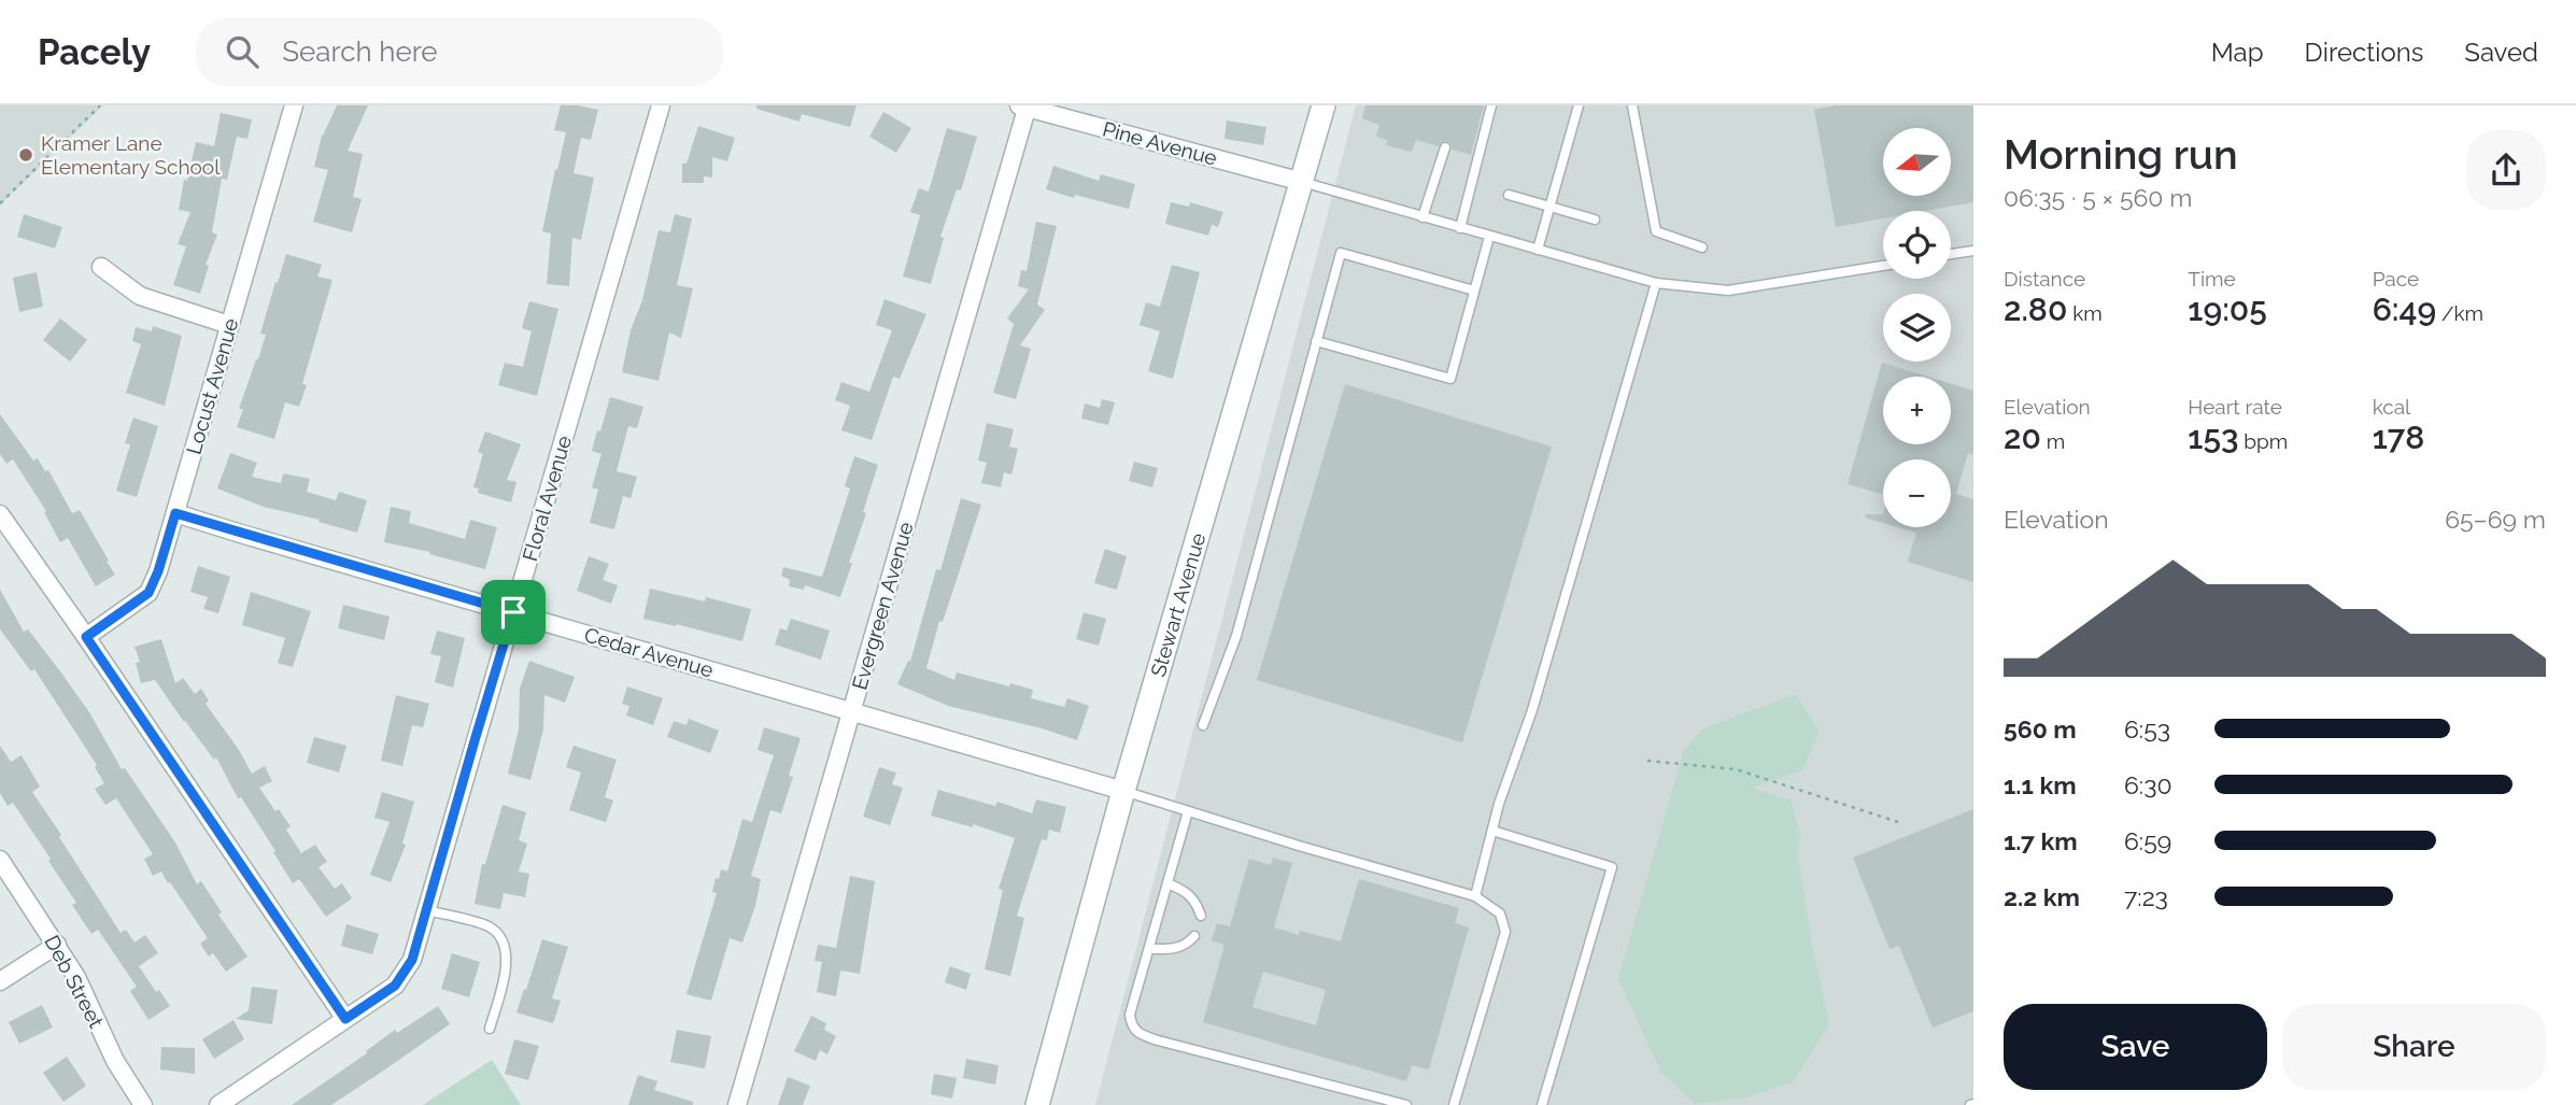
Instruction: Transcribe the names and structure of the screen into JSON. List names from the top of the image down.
{
  "streets": {
    "main road": ["Stewart Avenue"],
    "street": [
      "Pine Avenue",
      "Locust Avenue",
      "Floral Avenue",
      "Evergreen Avenue",
      "Cedar Avenue",
      "Deb Street"
    ]
  },
  "crossings": [
    ["Pine Avenue", "Stewart Avenue"],
    ["Pine Avenue", "Evergreen Avenue"],
    ["Locust Avenue", "Cedar Avenue"],
    ["Floral Avenue", "Cedar Avenue"],
    ["Stewart Avenue", "Cedar Avenue"],
    ["Evergreen Avenue", "Cedar Avenue"]
  ],
  "places": ["Kramer Lane Elementary School"],
  "north": "left",
  "page": {
    "header": "Pacely",
    "search": "Search here",
    "nav": ["Map", "Directions", "Saved"],
    "heading": ["Morning run", "06:35 · 5 × 560 m"],
    "map_buttons": ["+", "−"],
    "stats": [
      ["Distance", "2.80 km"],
      ["Time", "19:05"],
      ["Pace", "6:49 /km"],
      ["Elevation", "20 m"],
      ["Heart rate", "153 bpm"],
      ["kcal", "178"]
    ],
    "chart": ["Elevation", "65–69 m"],
    "list": [
      {
        "name": "560 m",
        "note": "6:53"
      },
      {
        "name": "1.1 km",
        "note": "6:30"
      },
      {
        "name": "1.7 km",
        "note": "6:59"
      },
      {
        "name": "2.2 km",
        "note": "7:23"
      }
    ],
    "buttons": ["Save", "Share"]
  }
}
